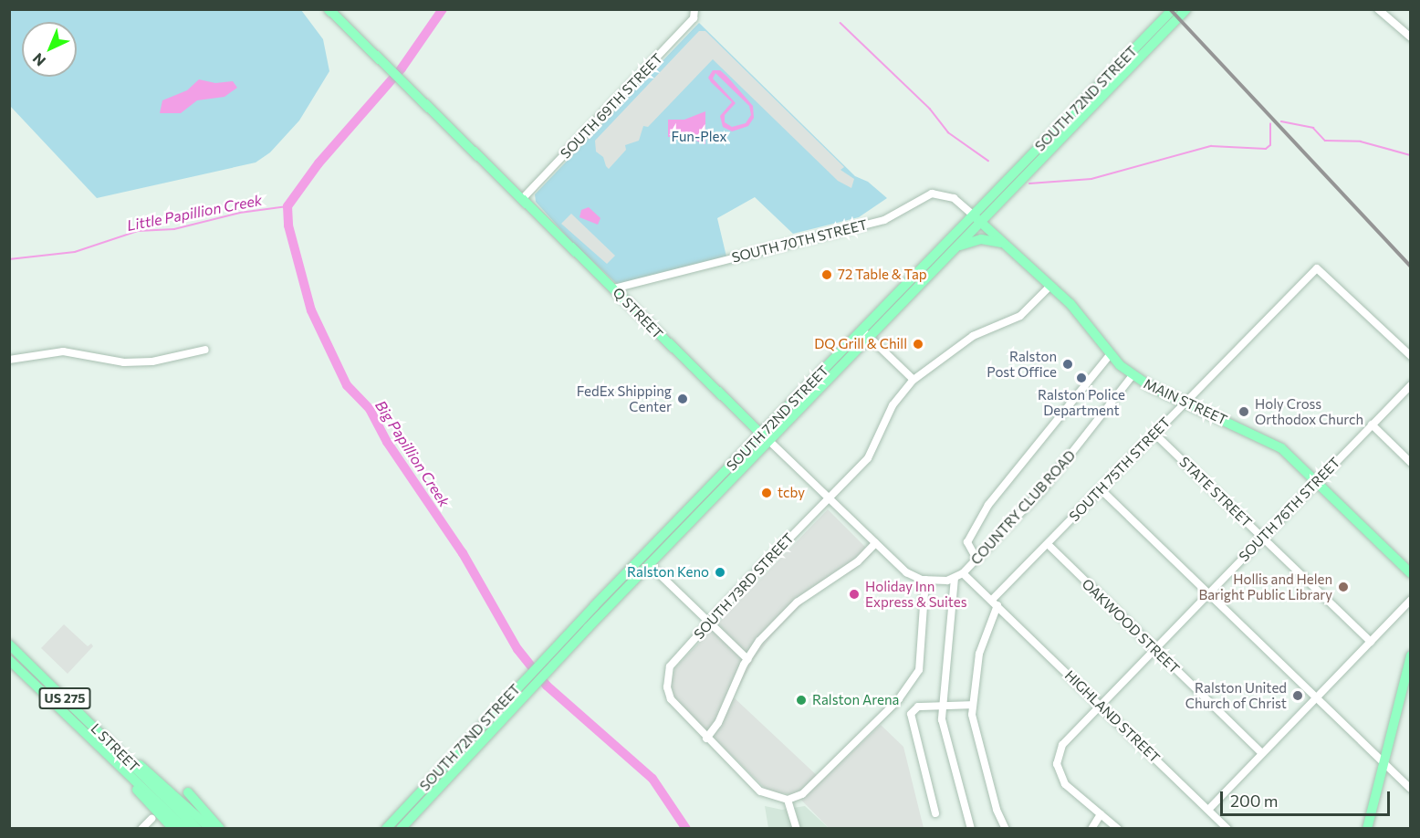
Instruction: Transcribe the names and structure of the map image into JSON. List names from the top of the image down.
{
  "streets": {
    "main road": [
      "SOUTH 72ND STREET",
      "Q STREET",
      "MAIN STREET",
      "US 275",
      "L STREET"
    ],
    "street": [
      "SOUTH 69TH STREET",
      "SOUTH 70TH STREET",
      "SOUTH 75TH STREET",
      "STATE STREET",
      "COUNTRY CLUB ROAD",
      "SOUTH 76TH STREET",
      "SOUTH 73RD STREET",
      "OAKWOOD STREET",
      "HIGHLAND STREET"
    ]
  },
  "crossings": [
    ["SOUTH 72ND STREET", "SOUTH 70TH STREET"],
    ["SOUTH 72ND STREET", "Q STREET"],
    ["SOUTH 72ND STREET", "MAIN STREET"],
    ["SOUTH 69TH STREET", "Q STREET"],
    ["SOUTH 70TH STREET", "Q STREET"],
    ["SOUTH 70TH STREET", "MAIN STREET"],
    ["Q STREET", "COUNTRY CLUB ROAD"],
    ["Q STREET", "SOUTH 73RD STREET"],
    ["MAIN STREET", "SOUTH 75TH STREET"],
    ["MAIN STREET", "COUNTRY CLUB ROAD"],
    ["MAIN STREET", "SOUTH 76TH STREET"],
    ["MAIN STREET", "SOUTH 73RD STREET"],
    ["SOUTH 75TH STREET", "STATE STREET"],
    ["SOUTH 75TH STREET", "COUNTRY CLUB ROAD"],
    ["SOUTH 75TH STREET", "OAKWOOD STREET"],
    ["SOUTH 75TH STREET", "HIGHLAND STREET"],
    ["STATE STREET", "SOUTH 76TH STREET"],
    ["COUNTRY CLUB ROAD", "HIGHLAND STREET"],
    ["SOUTH 76TH STREET", "OAKWOOD STREET"],
    ["SOUTH 76TH STREET", "HIGHLAND STREET"]
  ],
  "water": ["Little Papillion Creek", "Big Papillion Creek"],
  "parks": ["Fun-Plex"],
  "places": [
    "72 Table & Tap",
    "DQ Grill & Chill",
    "Ralston Post Office",
    "Ralston Police Department",
    "FedEx Shipping Center",
    "Holy Cross Orthodox Church",
    "tcby",
    "Ralston Keno",
    "Hollis and Helen Baright Public Library",
    "Holiday Inn Express & Suites",
    "Ralston United Church of Christ",
    "Ralston Arena"
  ],
  "scale_bar": "200 m",
  "north": "bottom left"
}
